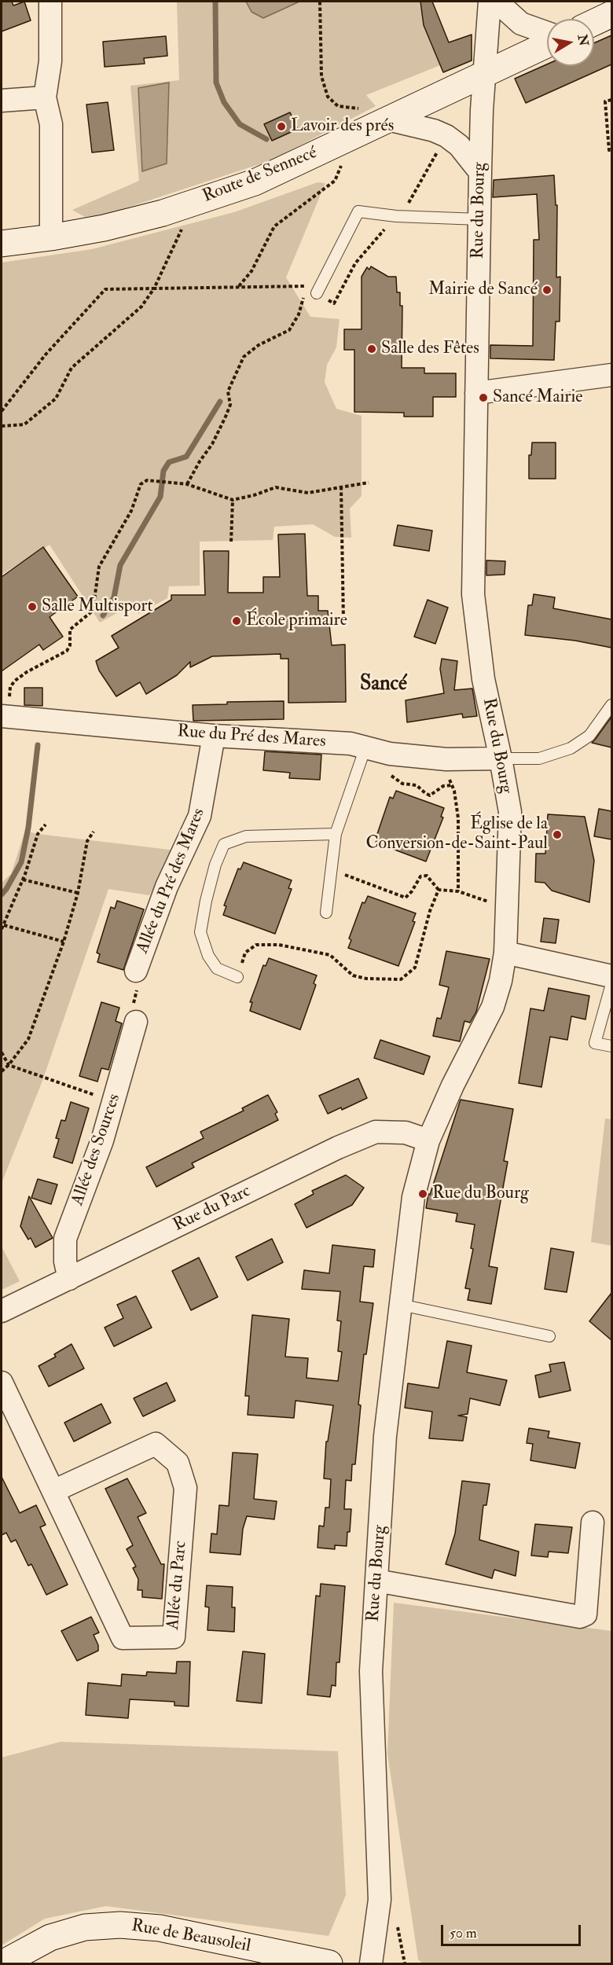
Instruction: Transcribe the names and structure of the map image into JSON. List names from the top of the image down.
{
  "streets": {
    "street": [
      "Route de Sennecé",
      "Rue du Bourg",
      "Rue du Pré des Mares",
      "Allée du Pré des Mares",
      "Allée des Sources",
      "Rue du Parc",
      "Allée du Parc",
      "Rue de Beausoleil"
    ]
  },
  "crossings": [
    ["Route de Sennecé", "Rue du Bourg"],
    ["Rue du Bourg", "Rue du Pré des Mares"],
    ["Rue du Bourg", "Rue du Parc"],
    ["Rue du Pré des Mares", "Allée du Pré des Mares"],
    ["Allée des Sources", "Rue du Parc"]
  ],
  "districts": ["Sancé"],
  "places": [
    "Lavoir des prés",
    "Mairie de Sancé",
    "Salle des Fêtes",
    "Sancé Mairie",
    "Salle Multisport",
    "École primaire",
    "Église de la Conversion-de-Saint-Paul",
    "Rue du Bourg"
  ],
  "scale_bar": "50 m",
  "north": "right"
}
